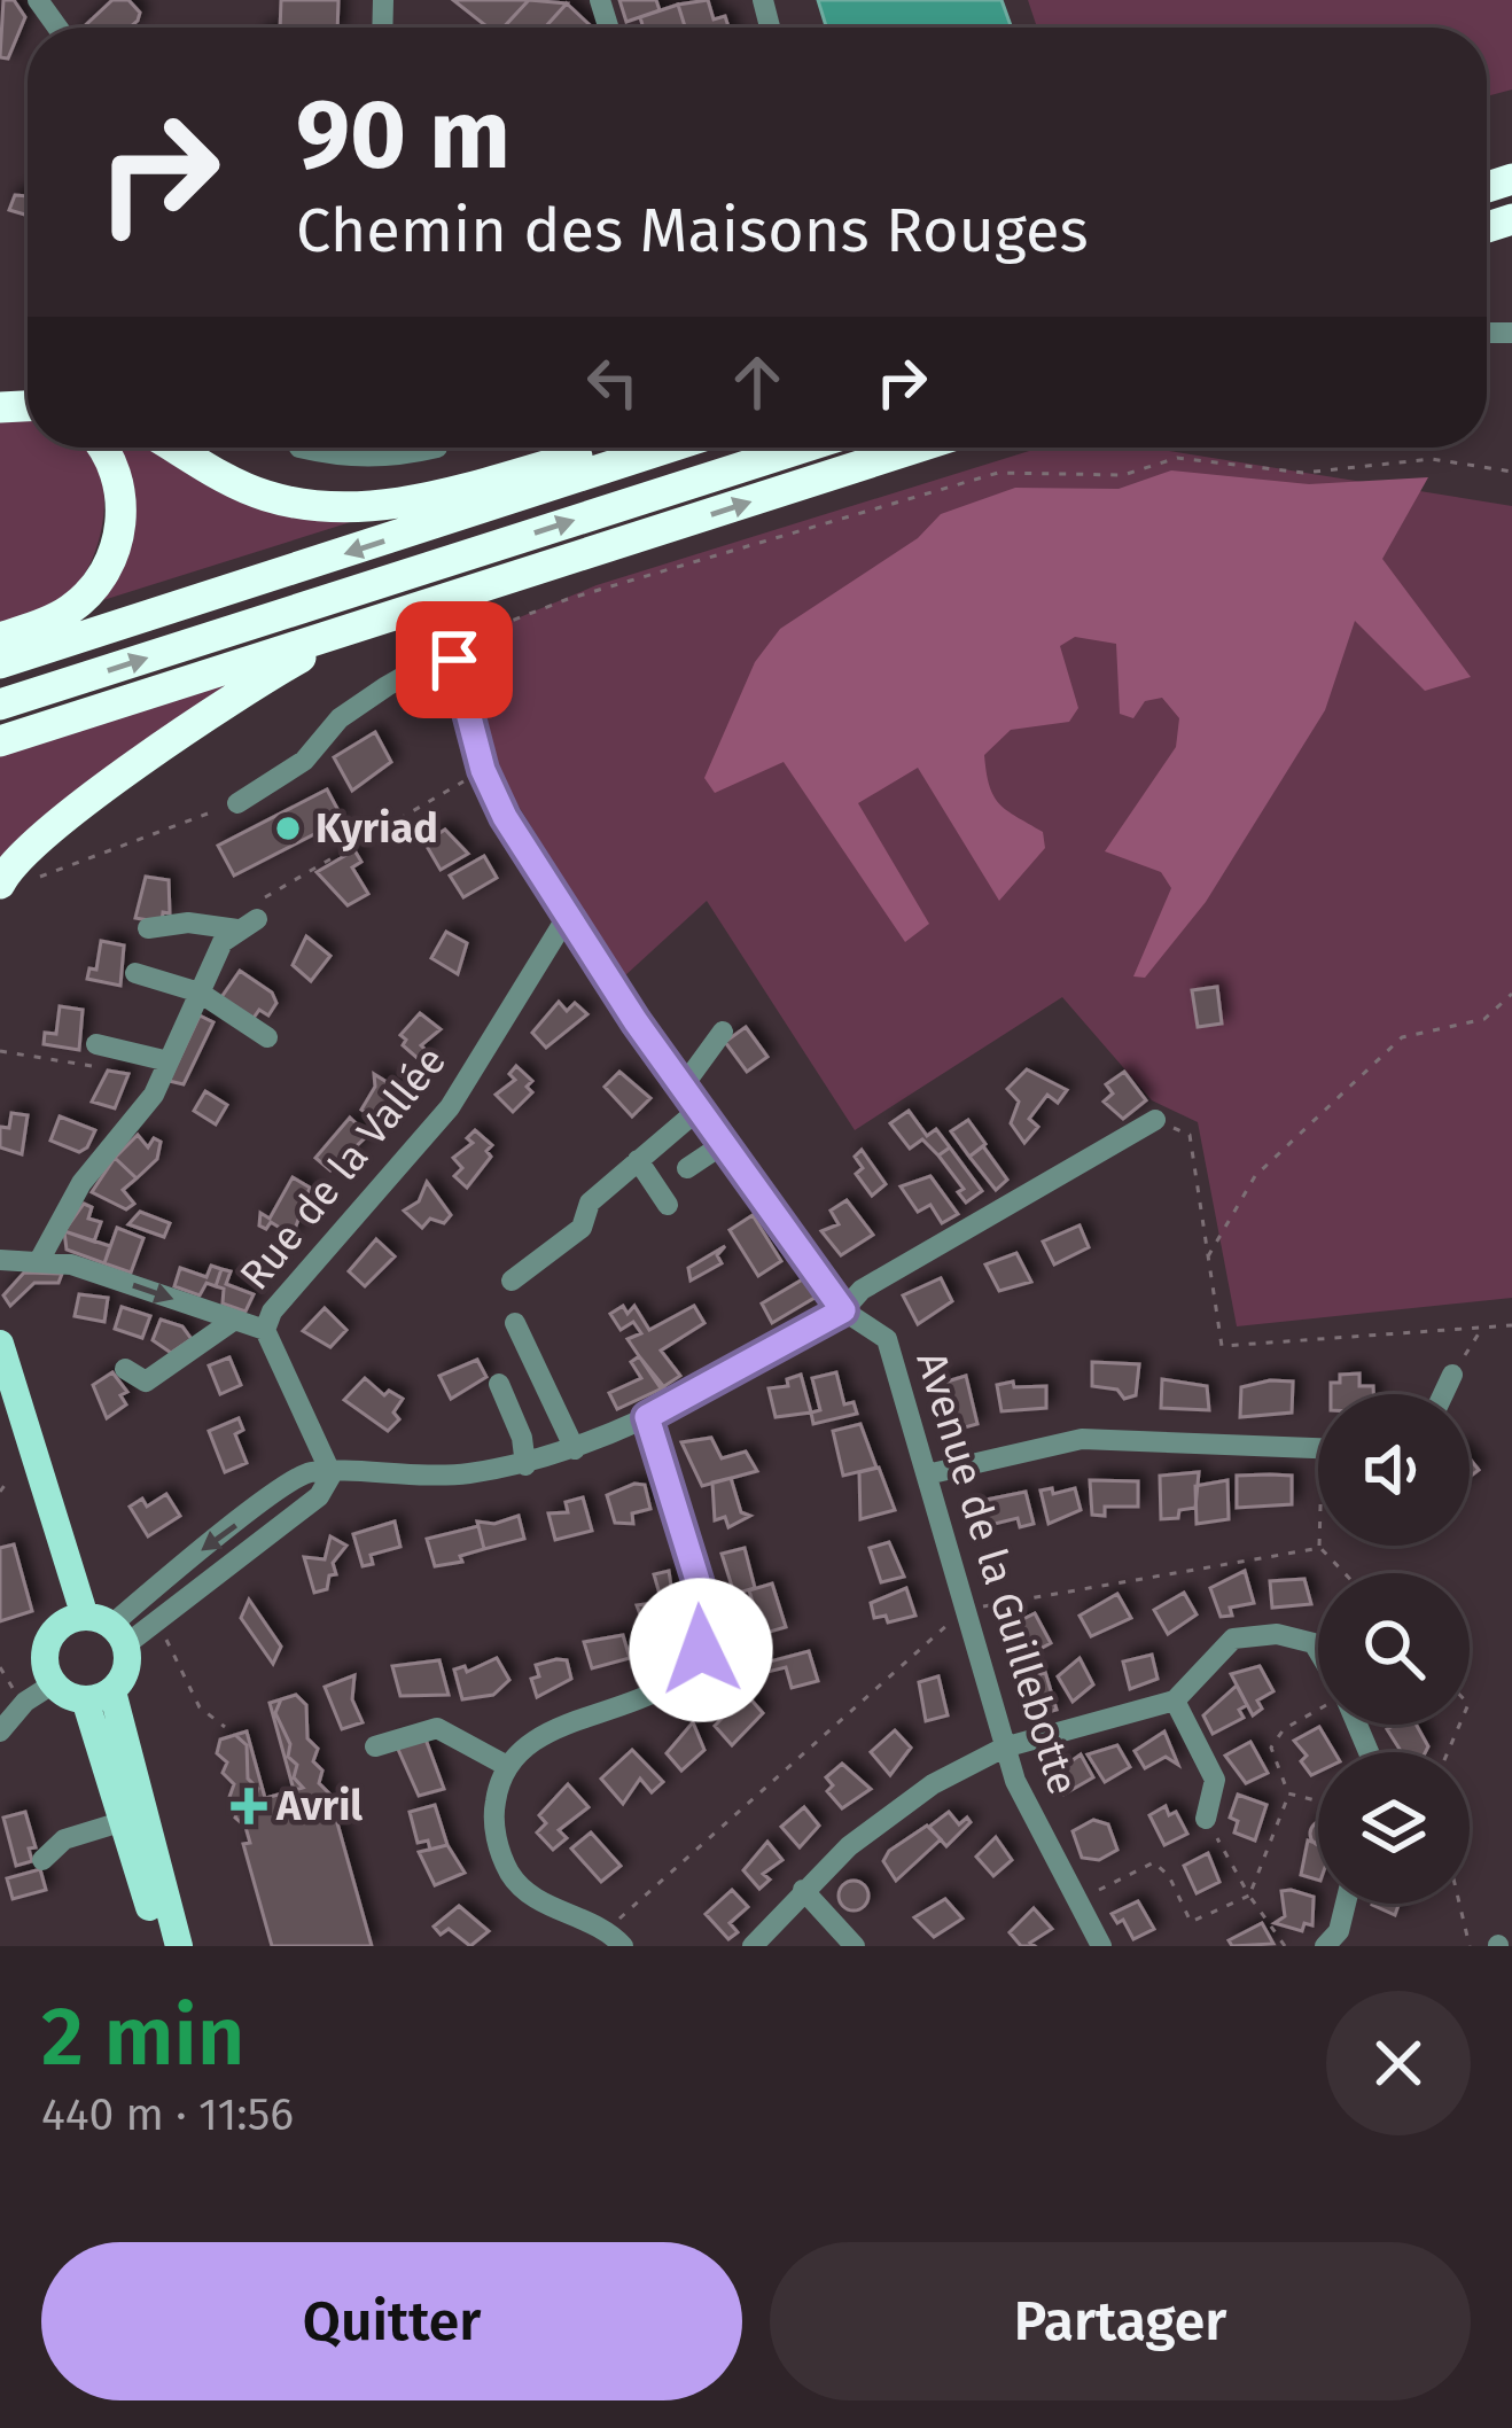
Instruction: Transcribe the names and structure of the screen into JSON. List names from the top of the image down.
{
  "streets": {
    "street": ["Rue de la Vallée", "Avenue de la Guillebotte"]
  },
  "crossings": [
    ["Rue de la Vallée", "Avenue de la Guillebotte"]
  ],
  "places": {
    "other": ["Kyriad"],
    "health": ["Avril"]
  },
  "page": {
    "turn": ["90 m", "Chemin des Maisons Rouges"],
    "heading": ["2 min", "440 m · 11:56"],
    "buttons": ["Quitter", "Partager"]
  }
}
